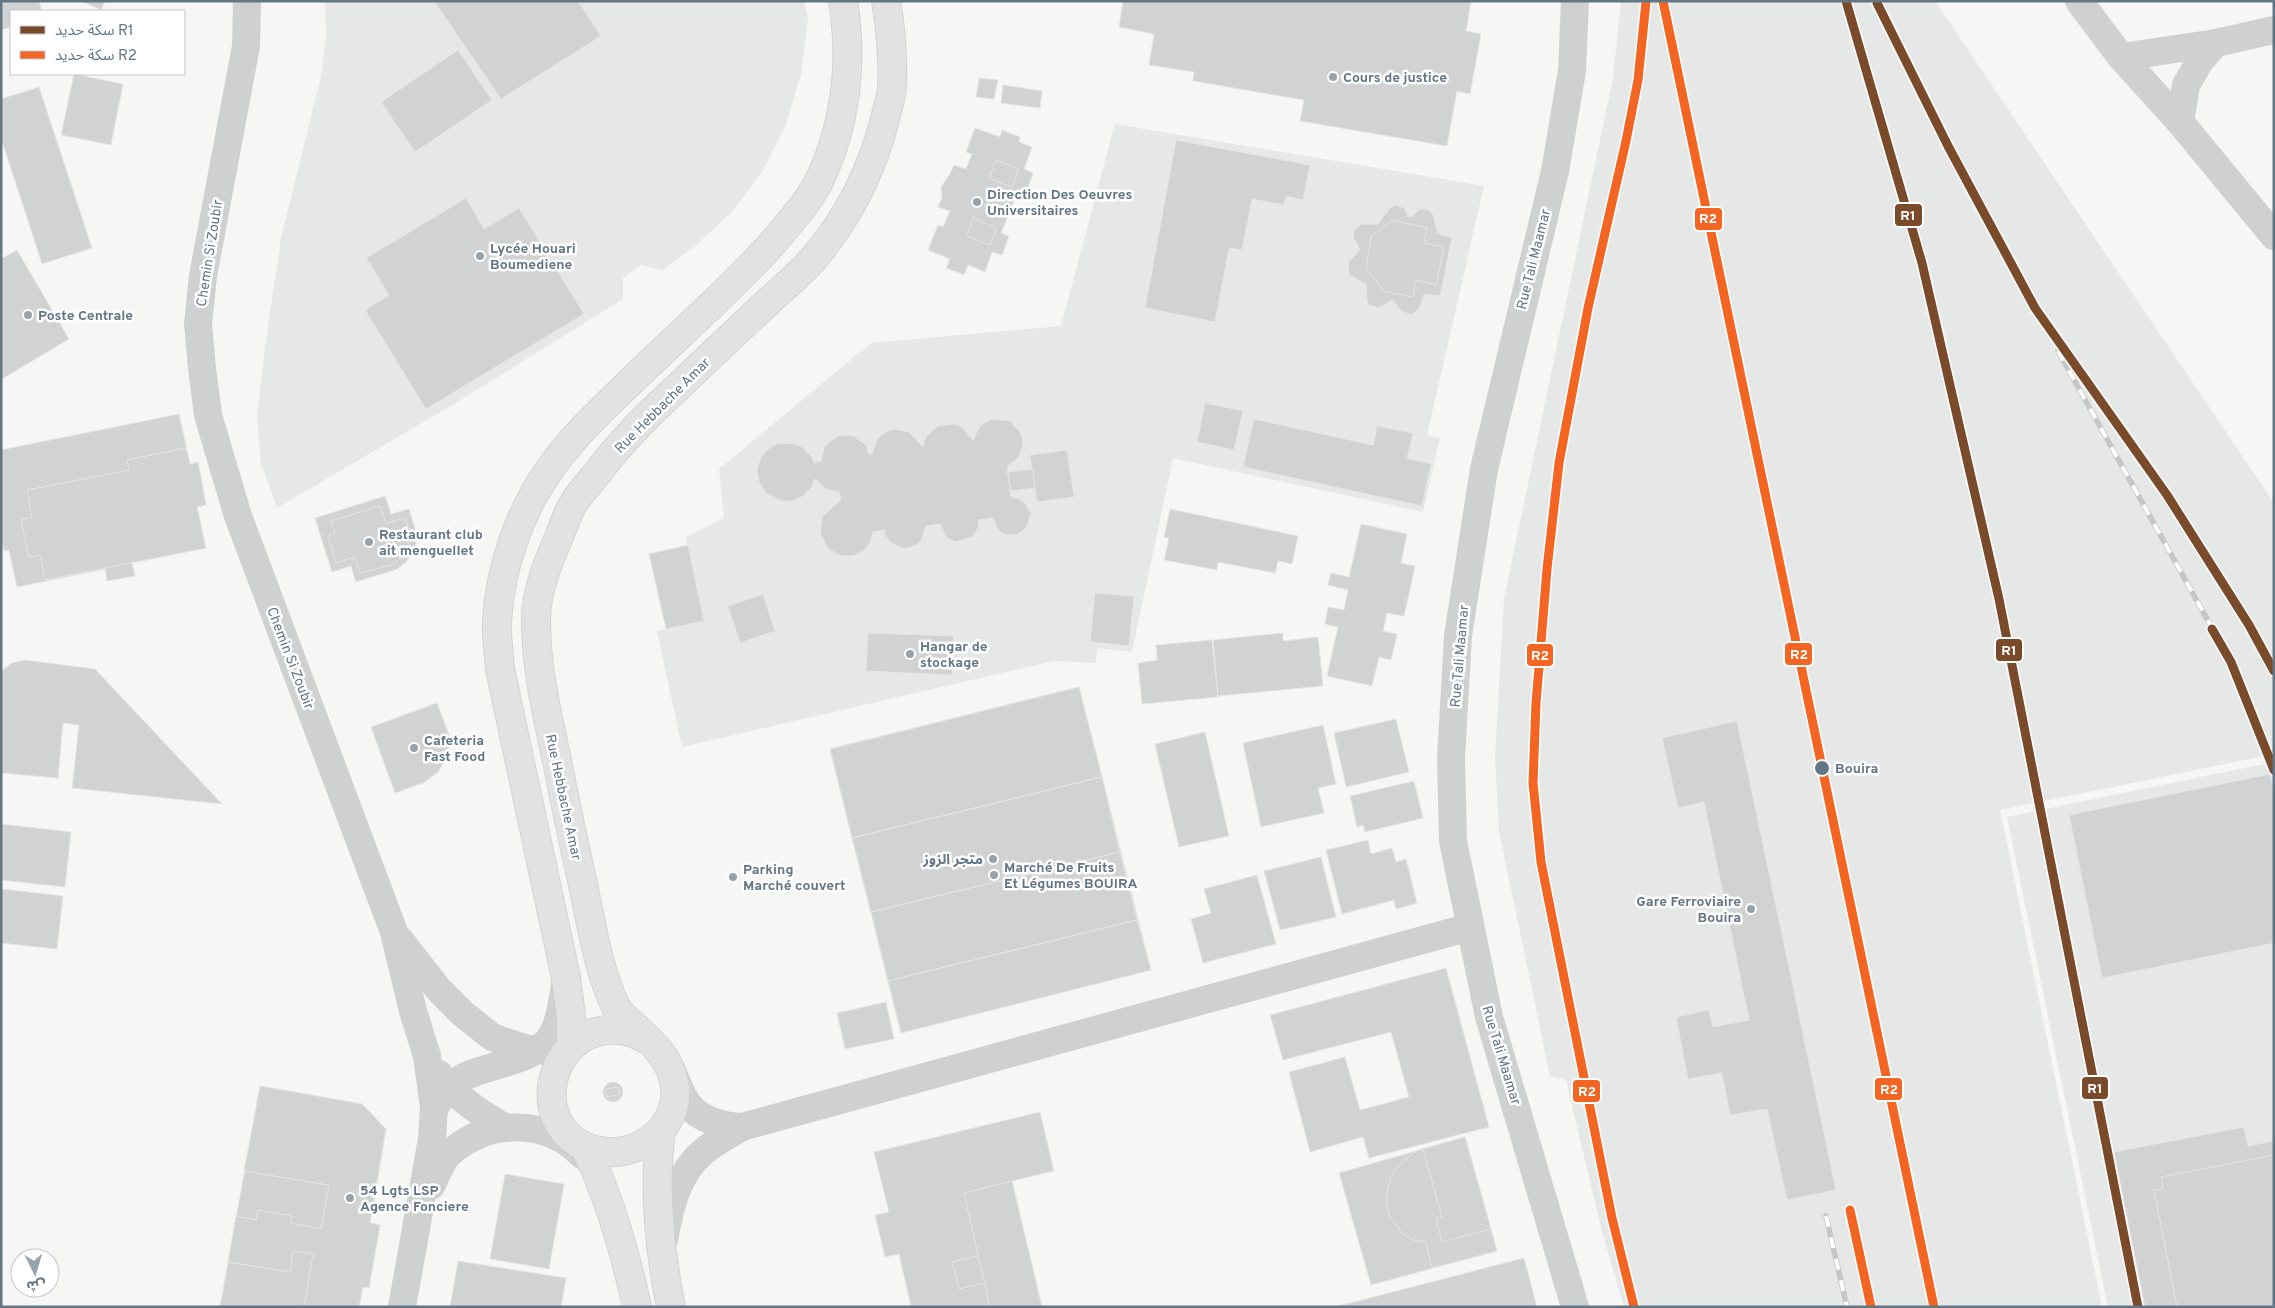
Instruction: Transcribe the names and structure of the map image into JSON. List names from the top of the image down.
{
  "streets": {
    "main road": ["Rue Hebbache Amar"],
    "street": ["Chemin Si Zoubir", "Rue Tali Maamar"]
  },
  "places": [
    "Cours de justice",
    "Direction Des Oeuvres Universitaires",
    "Lycée Houari Boumediene",
    "Poste Centrale",
    "Restaurant club ait menguellet",
    "Hangar de stockage",
    "Cafeteria Fast Food",
    "Bouira",
    "متجر الزوز",
    "Marché De Fruits Et Légumes BOUIRA",
    "Parking Marché couvert",
    "Gare Ferroviaire Bouira",
    "54 Lgts LSP Agence Fonciere"
  ],
  "lines": ["rail line R1", "rail line R2"],
  "legend": ["سكة حديد R1", "سكة حديد R2"],
  "north": "bottom"
}
